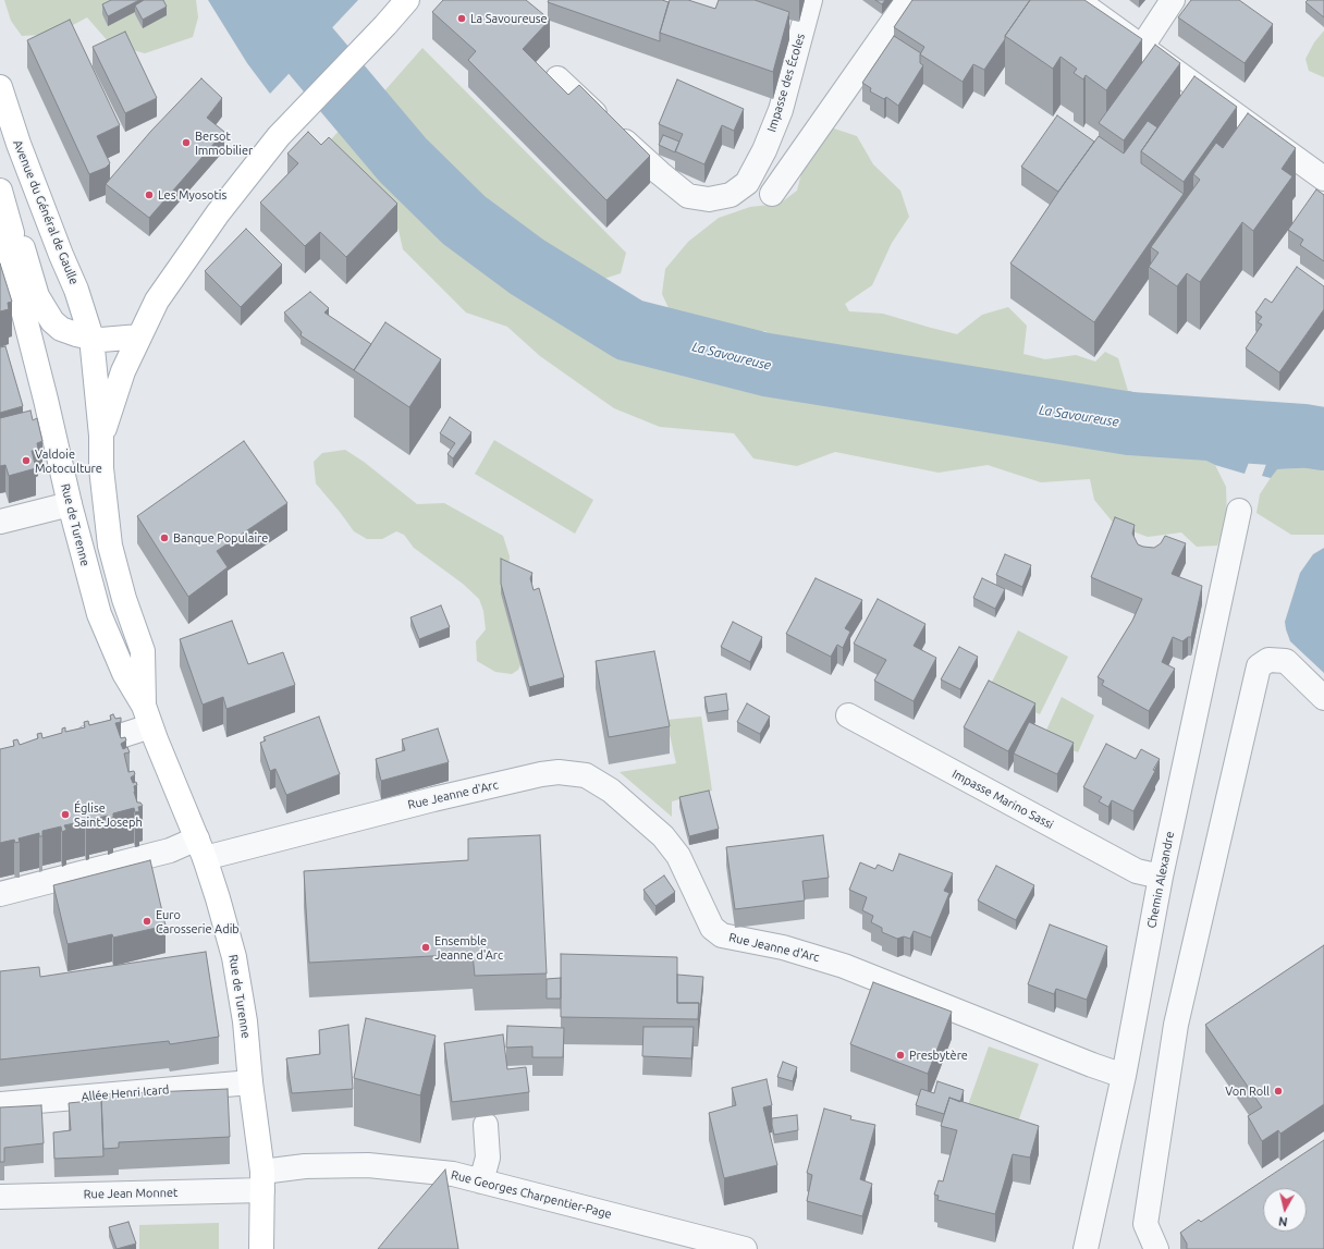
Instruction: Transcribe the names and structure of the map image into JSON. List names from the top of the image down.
{
  "streets": {
    "main road": ["Avenue du Général de Gaulle", "Rue de Turenne"],
    "street": [
      "Impasse des Écoles",
      "Rue Jeanne d'Arc",
      "Impasse Marino Sassi",
      "Chemin Alexandre",
      "Allée Henri Icard",
      "Rue Jean Monnet",
      "Rue Georges Charpentier-Page"
    ]
  },
  "crossings": [
    ["Avenue du Général de Gaulle", "Rue de Turenne"],
    ["Rue de Turenne", "Rue Jeanne d'Arc"],
    ["Rue de Turenne", "Allée Henri Icard"],
    ["Rue de Turenne", "Rue Jean Monnet"],
    ["Rue de Turenne", "Rue Georges Charpentier-Page"],
    ["Rue Jeanne d'Arc", "Chemin Alexandre"],
    ["Impasse Marino Sassi", "Chemin Alexandre"],
    ["Rue Jean Monnet", "Rue Georges Charpentier-Page"]
  ],
  "water": ["La Savoureuse"],
  "places": [
    "La Savoureuse",
    "Bersot Immobilier",
    "Les Myosotis",
    "Valdoie Motoculture",
    "Banque Populaire",
    "Église Saint-Joseph",
    "Euro Carosserie Adib",
    "Ensemble Jeanne d'Arc",
    "Presbytère",
    "Von Roll"
  ],
  "north": "bottom"
}
